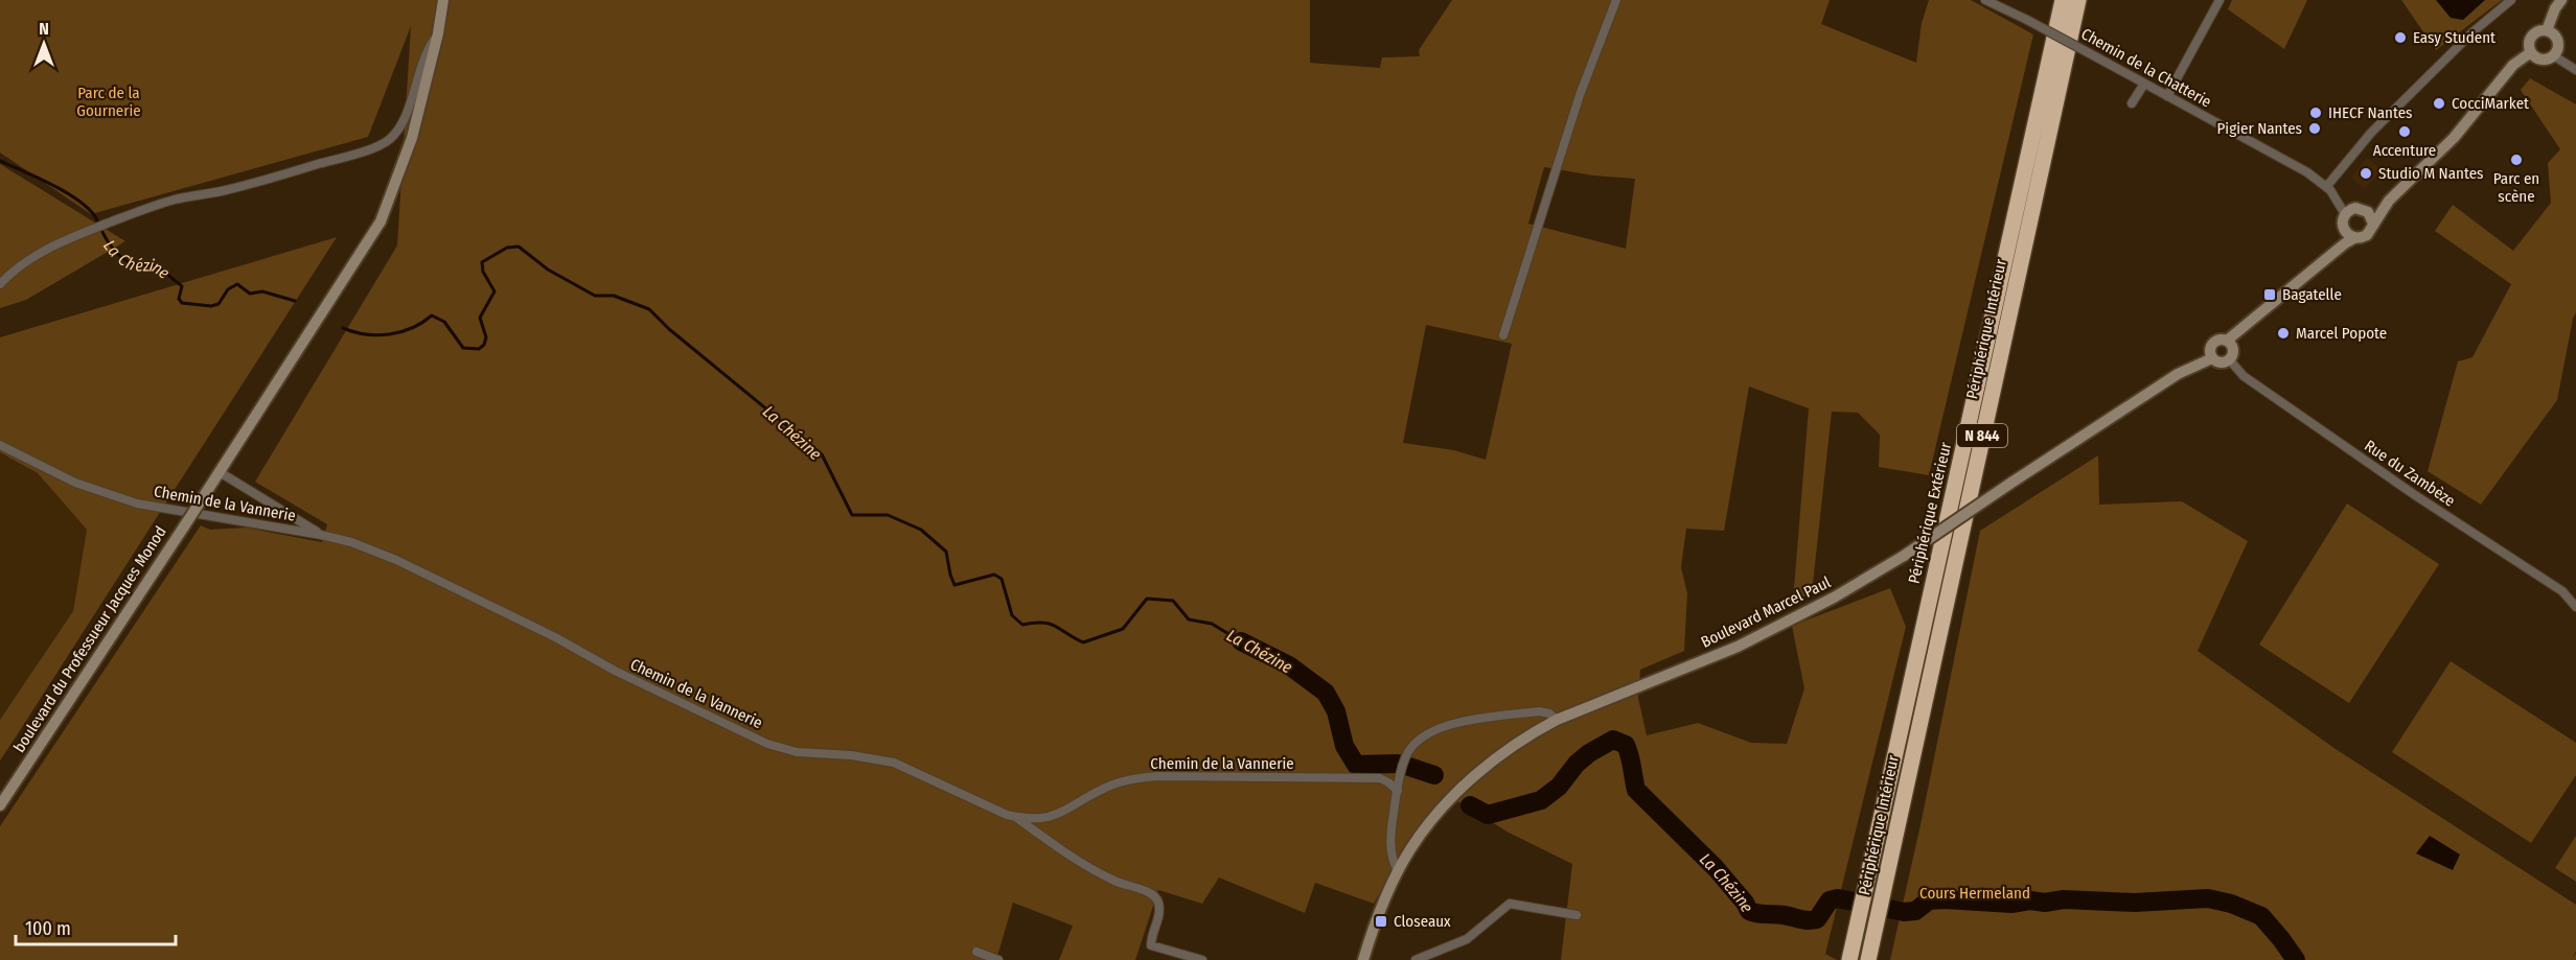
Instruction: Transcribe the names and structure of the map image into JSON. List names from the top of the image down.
{
  "streets": {
    "highway": ["Périphérique Intérieur", "N 844", "Périphérique Extérieur"],
    "street": [
      "Chemin de la Chatterie",
      "Rue du Zambèze",
      "Chemin de la Vannerie",
      "Boulevard Marcel Paul",
      "boulevard du Professueur Jacques Monod"
    ]
  },
  "crossings": [
    ["Rue du Zambèze", "Boulevard Marcel Paul"]
  ],
  "water": ["La Chézine"],
  "parks": ["Parc de la Gournerie", "Cours Hermeland"],
  "places": {
    "other": [
      "Easy Student",
      "CocciMarket",
      "IHECF Nantes",
      "Pigier Nantes",
      "Accenture",
      "Parc en scène",
      "Studio M Nantes",
      "Marcel Popote"
    ],
    "transit": ["Bagatelle", "Closeaux"]
  },
  "scale_bar": "100 m",
  "north": "top"
}
